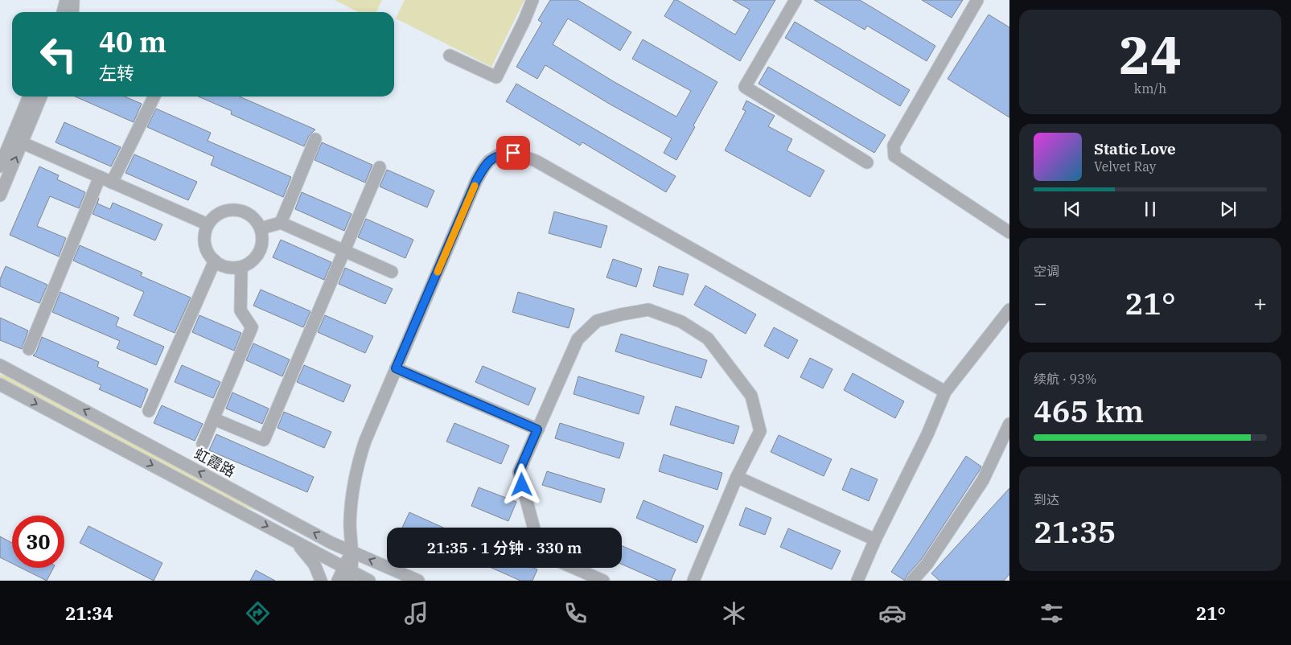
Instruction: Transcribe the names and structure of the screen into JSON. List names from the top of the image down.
{
  "streets": {
    "street": ["虹霞路"]
  },
  "page": {
    "tile": [
      ["24", "km/h"],
      "空调",
      ["续航 · 93%", "465 km"],
      ["到达", "21:35"]
    ],
    "turn": ["40 m", "左转"],
    "song": ["Static Love", "Velvet Ray"],
    "heat": ["−", "21°", "+"],
    "limit": "30",
    "trip": "21:35 · 1 分钟 · 330 m",
    "tabs": ["21:34", "21°"]
  }
}
